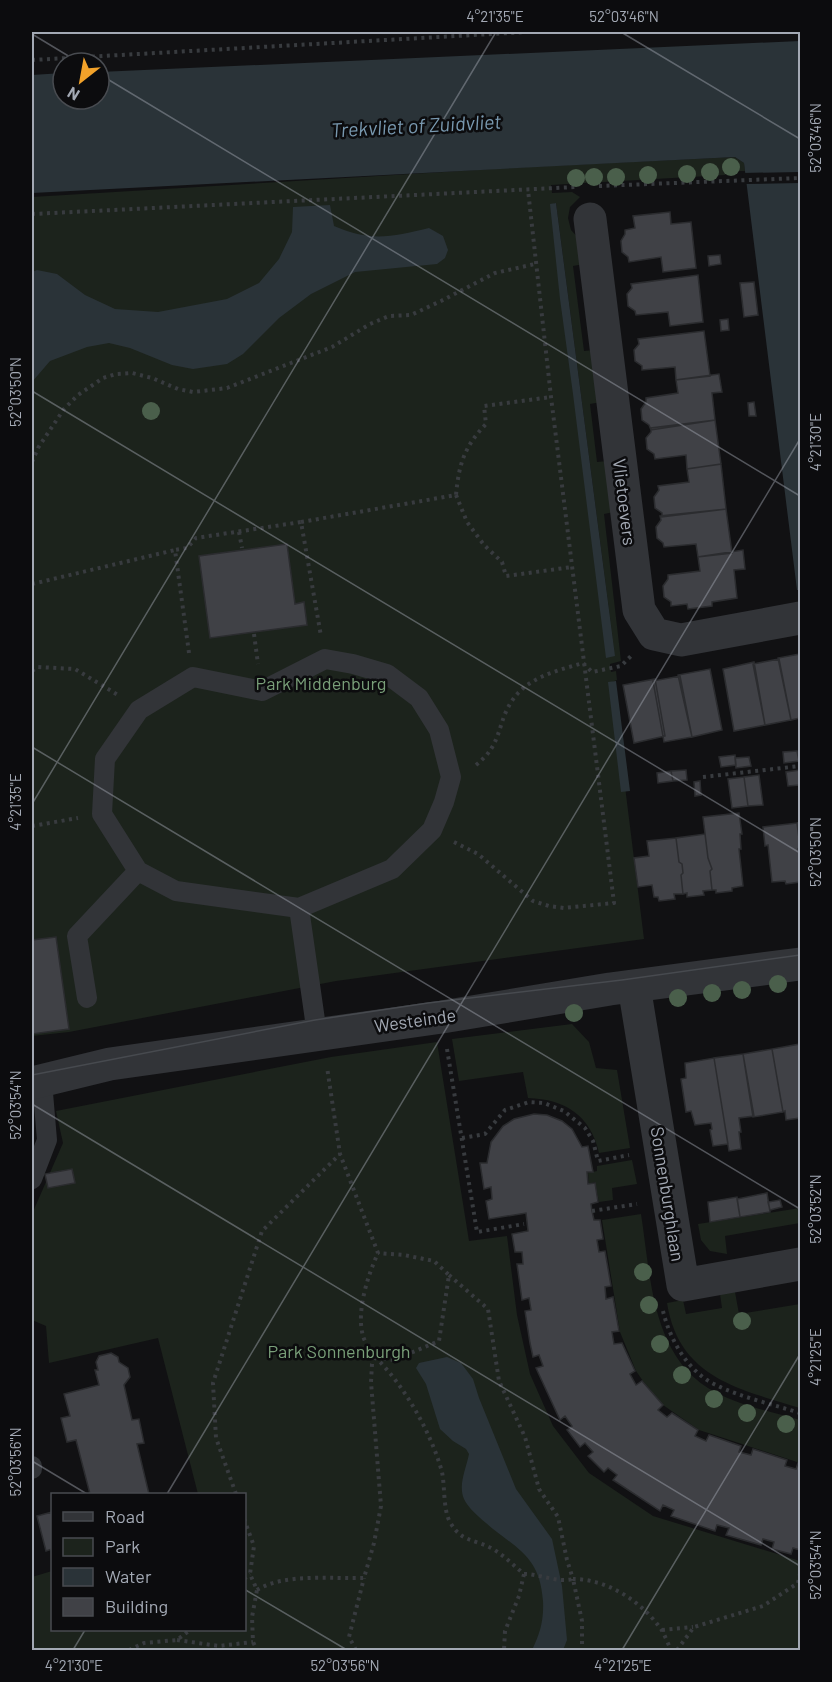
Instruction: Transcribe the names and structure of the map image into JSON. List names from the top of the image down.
{
  "streets": {
    "street": ["Vlietoevers", "Westeinde", "Sonnenburghlaan"]
  },
  "crossings": [
    ["Westeinde", "Sonnenburghlaan"]
  ],
  "water": ["Trekvliet of Zuidvliet"],
  "parks": ["Park Middenburg", "Park Sonnenburgh"],
  "legend": [
    "Road",
    "Park",
    "Water",
    "Building"
  ],
  "north": "bottom left",
  "coordinates": [
    "4°21'35\"E",
    "52°03'46\"N",
    "52°03'50\"N",
    "4°21'30\"E",
    "52°03'54\"N",
    "52°03'52\"N",
    "4°21'25\"E",
    "52°03'56\"N"
  ]
}
